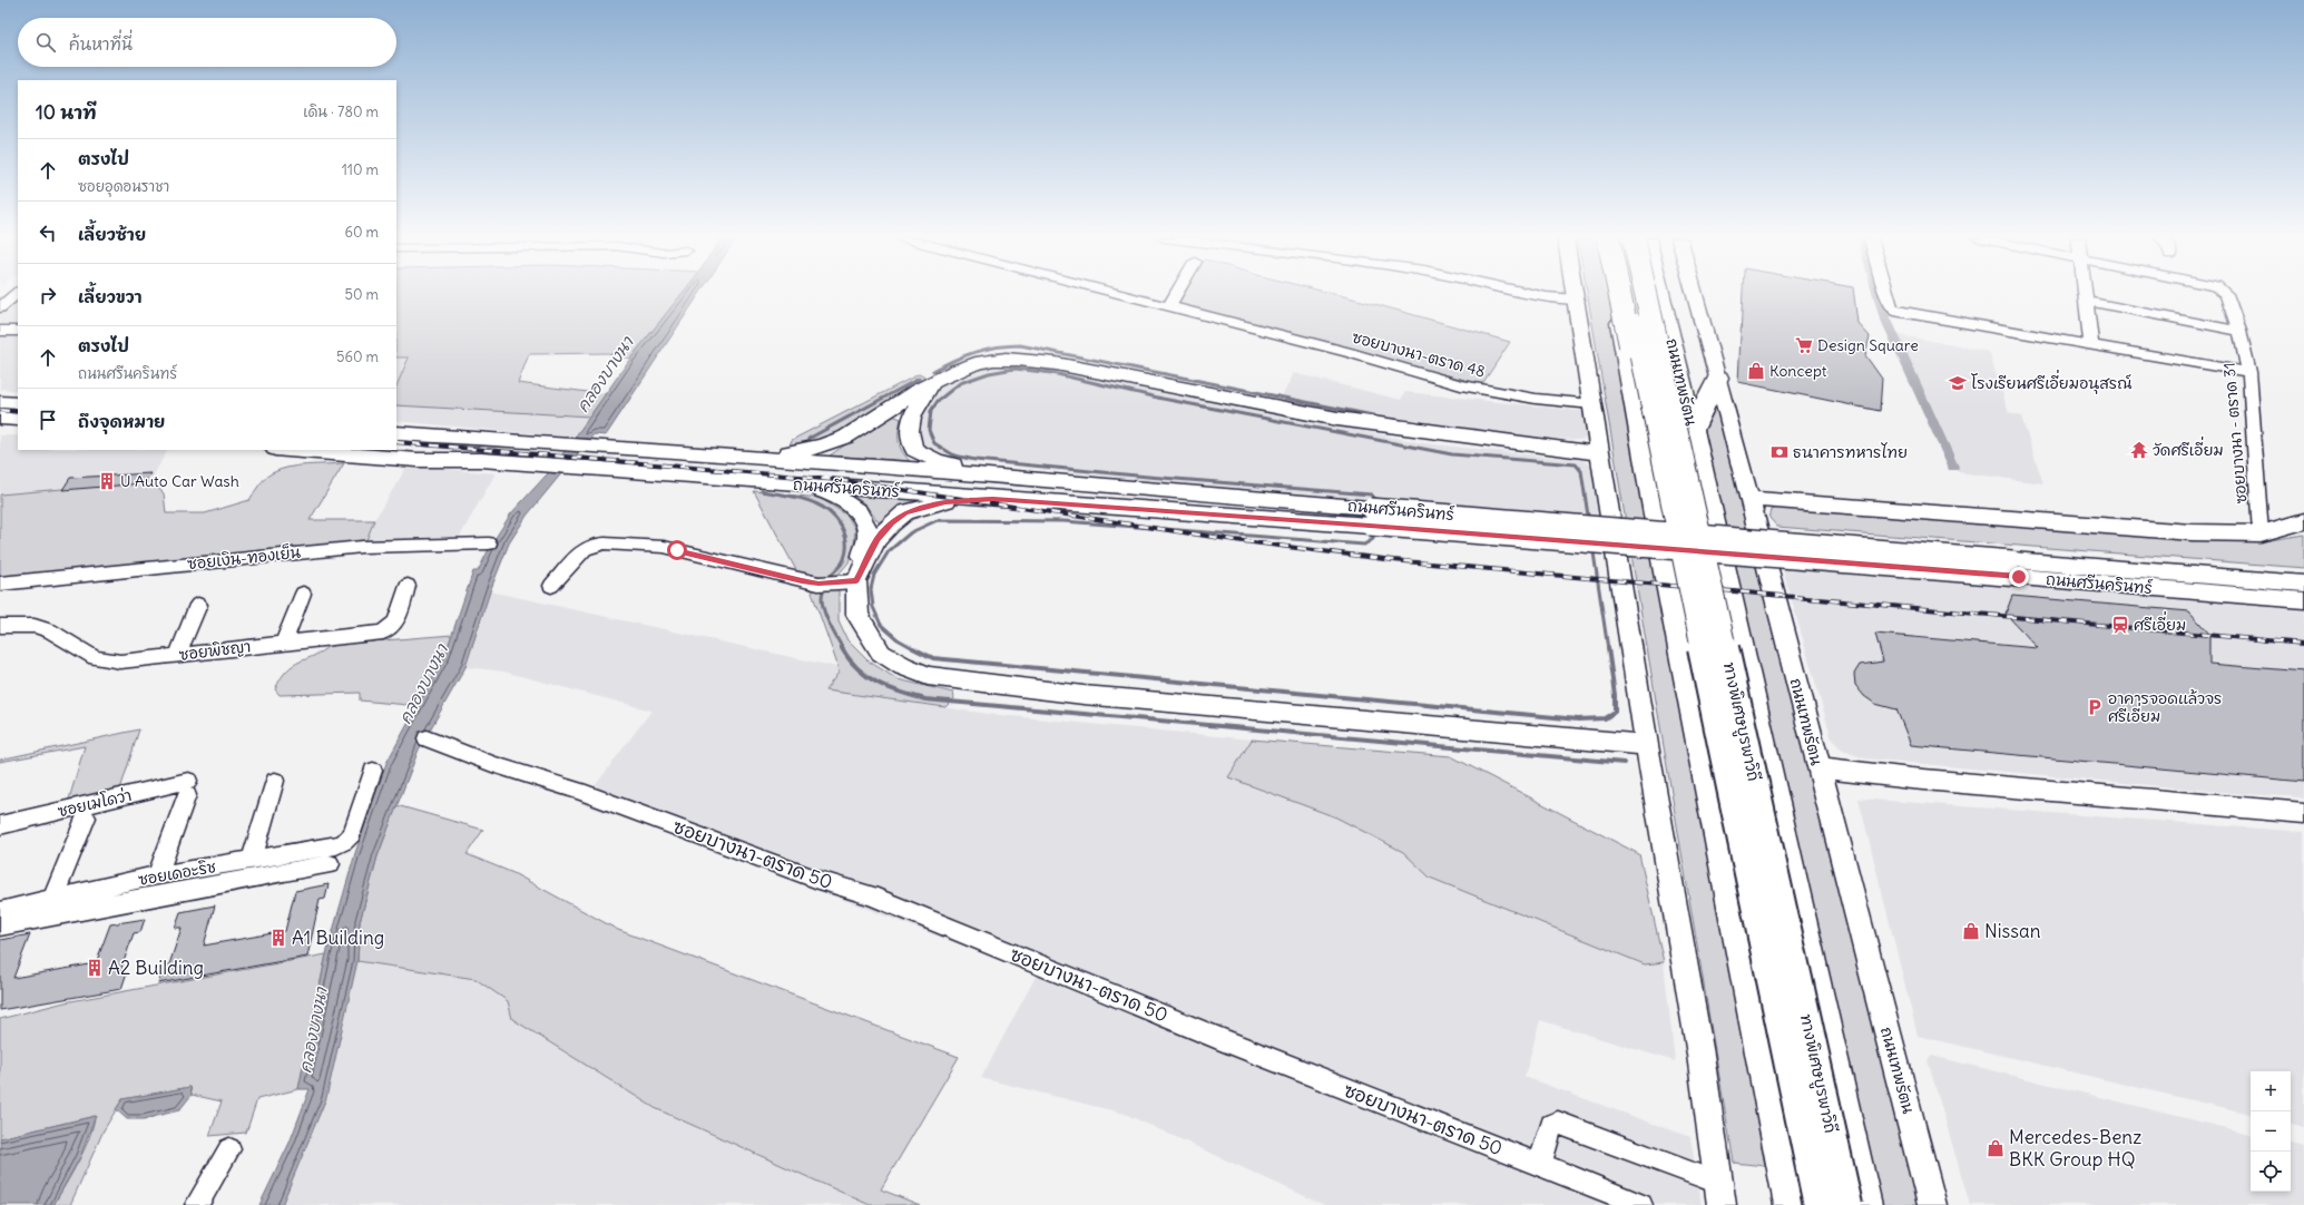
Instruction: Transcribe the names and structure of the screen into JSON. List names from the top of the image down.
{
  "streets": {
    "highway": ["ถนนเทพรัตน", "ทางพิเศษบูรพาวิถี"],
    "main road": ["ถนนศรีนครินทร์"],
    "street": [
      "ซอยบางนา-ตราด 48",
      "ซอยบางนา - ตราด 31",
      "ซอยเงิน-ทองเย็น",
      "ซอยพิชญา",
      "ซอยเมโดว่า",
      "ซอยบางนา-ตราด 50",
      "ซอยเดอะริช"
    ]
  },
  "crossings": [
    ["ซอยเมโดว่า", "ซอยเดอะริช"]
  ],
  "water": ["คลองบางนา"],
  "places": {
    "supermarket": ["Design Square"],
    "shop": ["Koncept", "Nissan", "Mercedes-Benz BKK Group HQ"],
    "school or university": ["โรงเรียนศรีเอี่ยมอนุสรณ์"],
    "temple": ["วัดศรีเอี่ยม"],
    "bank": ["ธนาคารทหารไทย"],
    "building": ["U Auto Car Wash", "A1 Building", "A2 Building"],
    "station": ["ศรีเอี่ยม"],
    "parking": ["อาคารจอดแล้วจร ศรีเอี่ยม"]
  },
  "page": {
    "search": "ค้นหาที่นี่",
    "heading": ["10 นาที", "เดิน · 780 m"],
    "list": [
      ["ตรงไป", "ซอยอุดอนราชา", "110 m"],
      ["เลี้ยวซ้าย", "60 m"],
      ["เลี้ยวขวา", "50 m"],
      ["ตรงไป", "ถนนศรีนครินทร์", "560 m"],
      "ถึงจุดหมาย"
    ],
    "map_buttons": ["+", "−"]
  }
}
